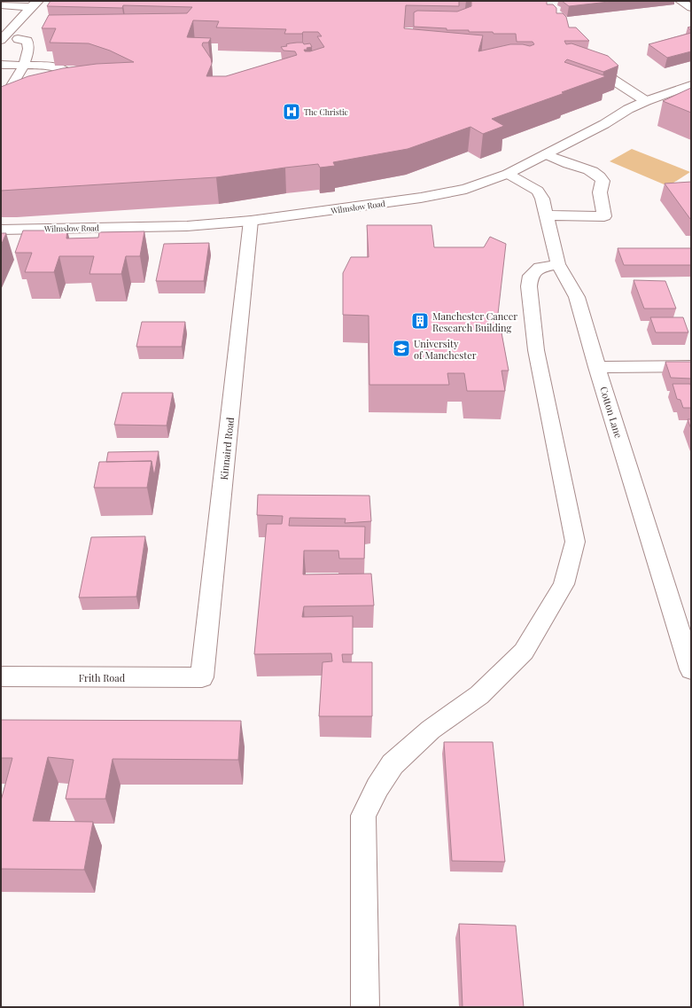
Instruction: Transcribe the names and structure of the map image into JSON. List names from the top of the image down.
{
  "streets": {
    "street": [
      "Wilmslow Road",
      "Cotton Lane",
      "Kinnaird Road",
      "Frith Road"
    ]
  },
  "crossings": [
    ["Wilmslow Road", "Cotton Lane"],
    ["Wilmslow Road", "Kinnaird Road"],
    ["Kinnaird Road", "Frith Road"]
  ],
  "places": {
    "hospital": ["The Christie"],
    "building": ["Manchester Cancer Research Building"],
    "school or university": ["University of Manchester"]
  }
}
